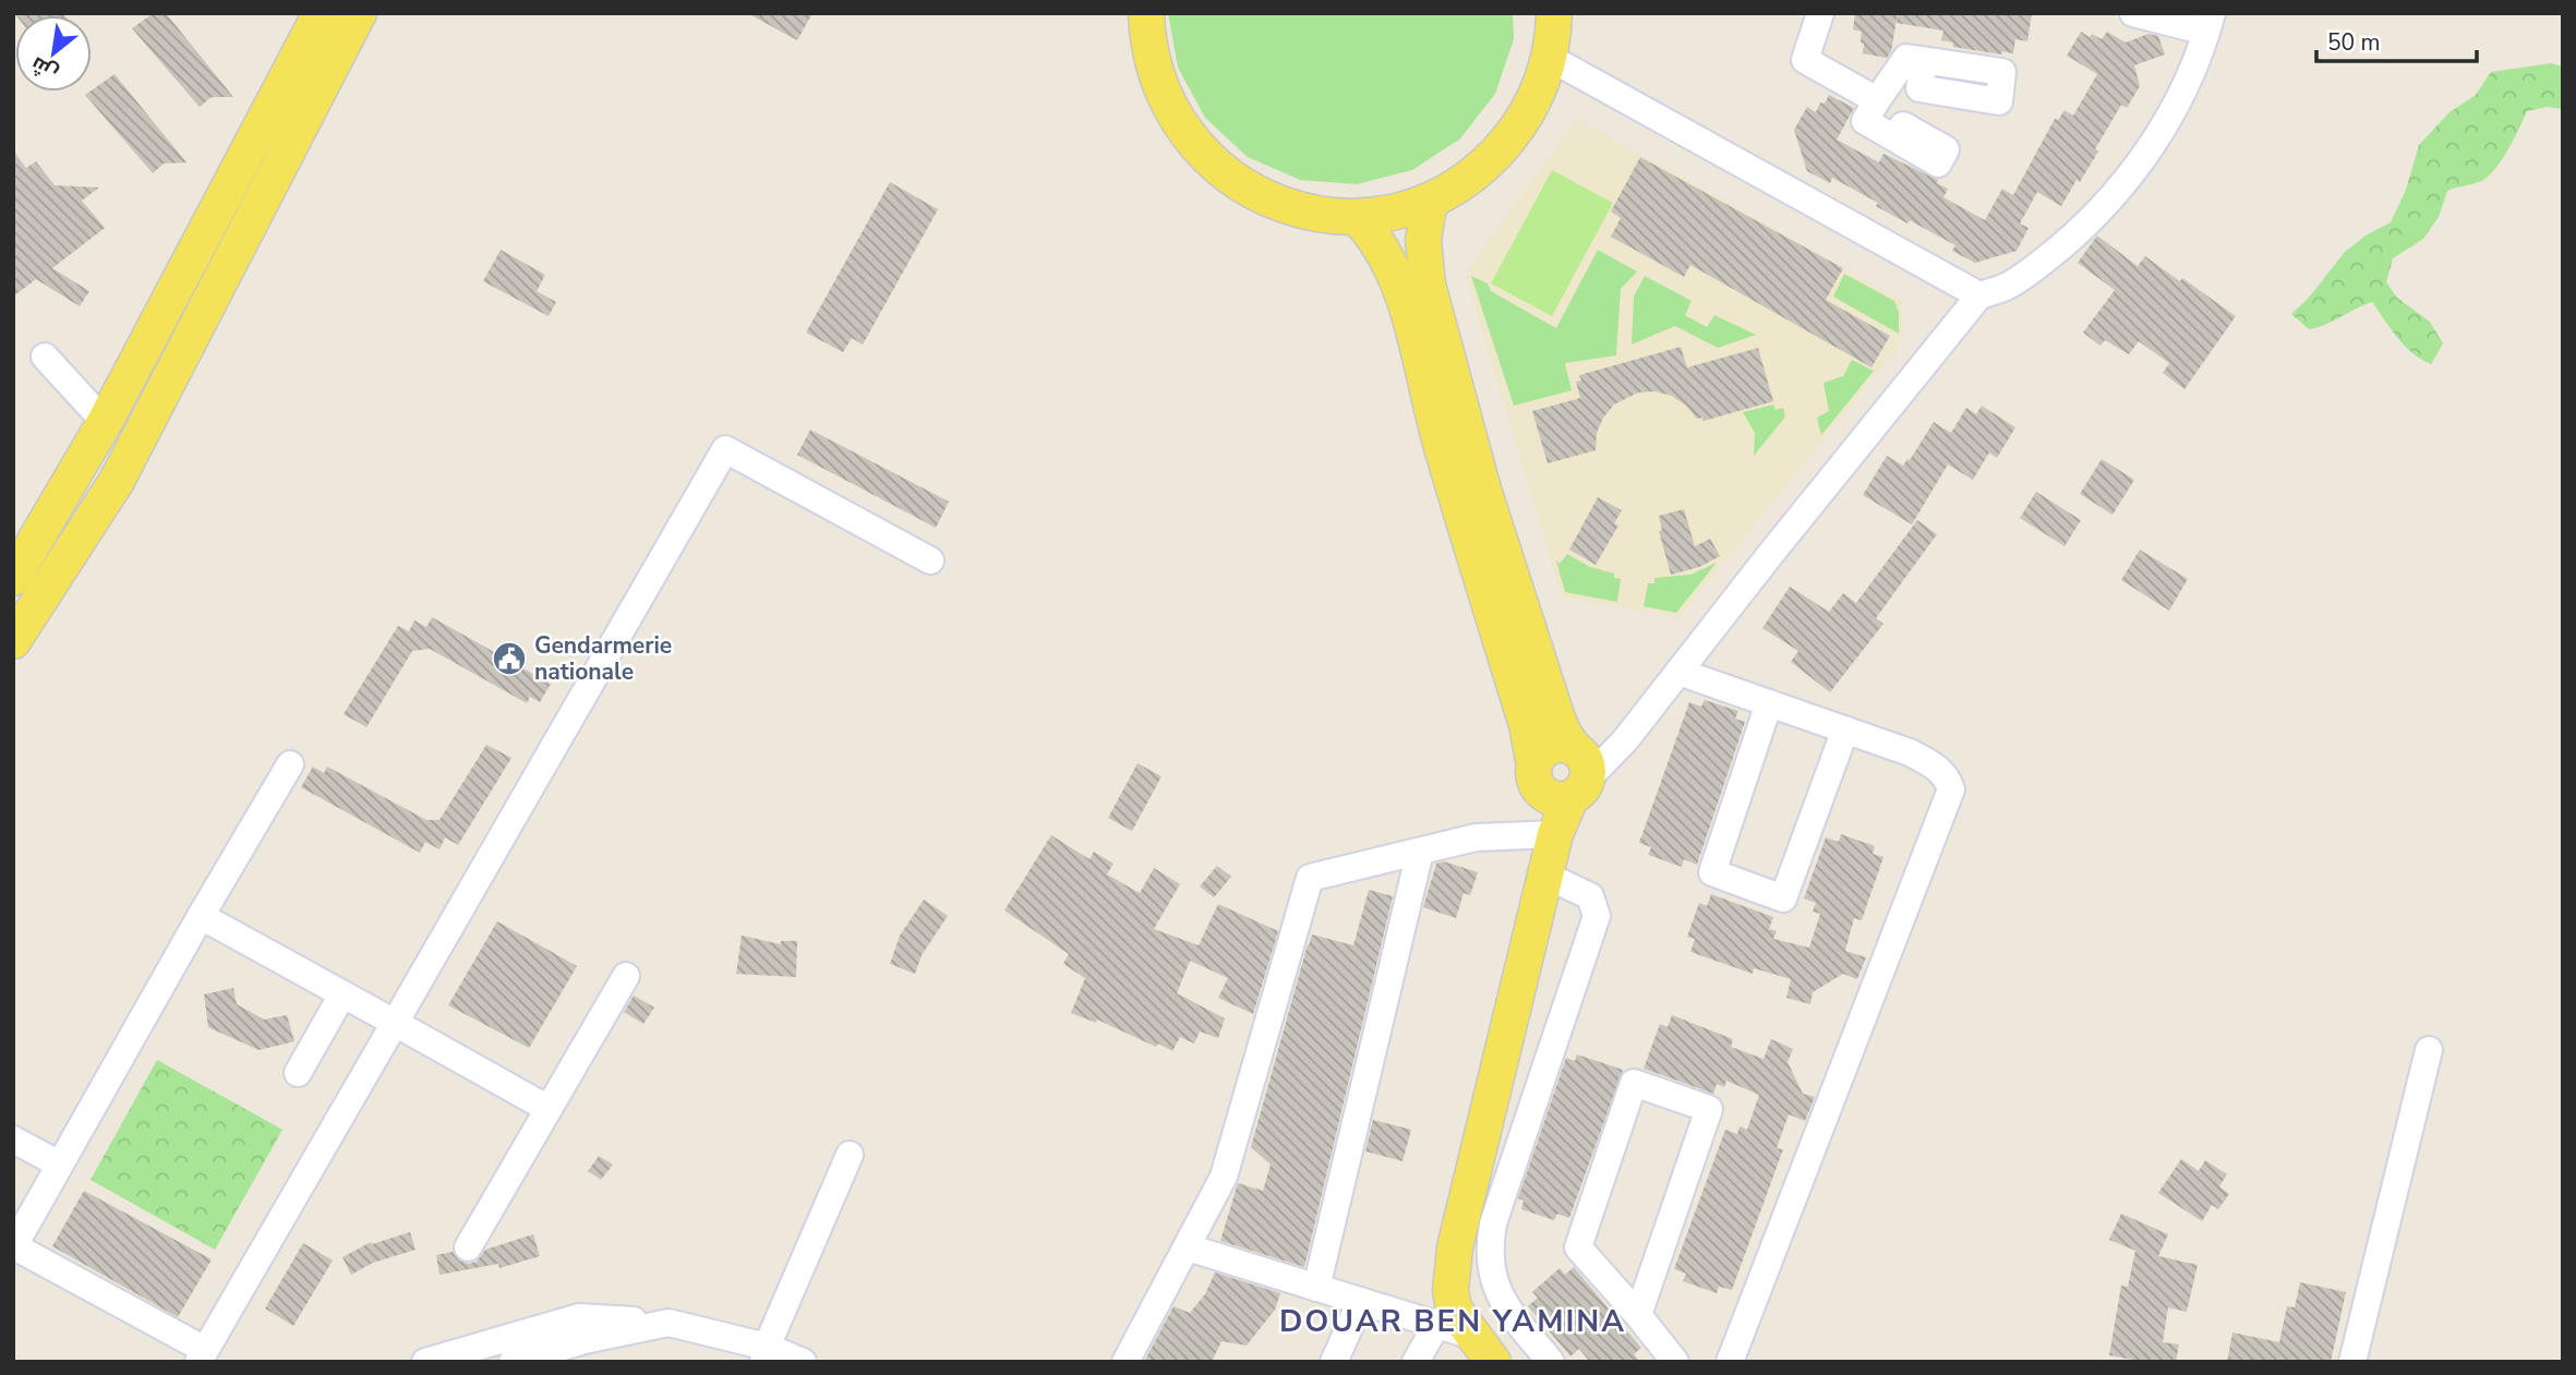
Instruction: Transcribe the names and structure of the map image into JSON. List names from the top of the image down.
{
  "districts": ["DOUAR BEN YAMINA"],
  "places": {
    "public building": ["Gendarmerie nationale"]
  },
  "scale_bar": "50 m",
  "north": "bottom left"
}
